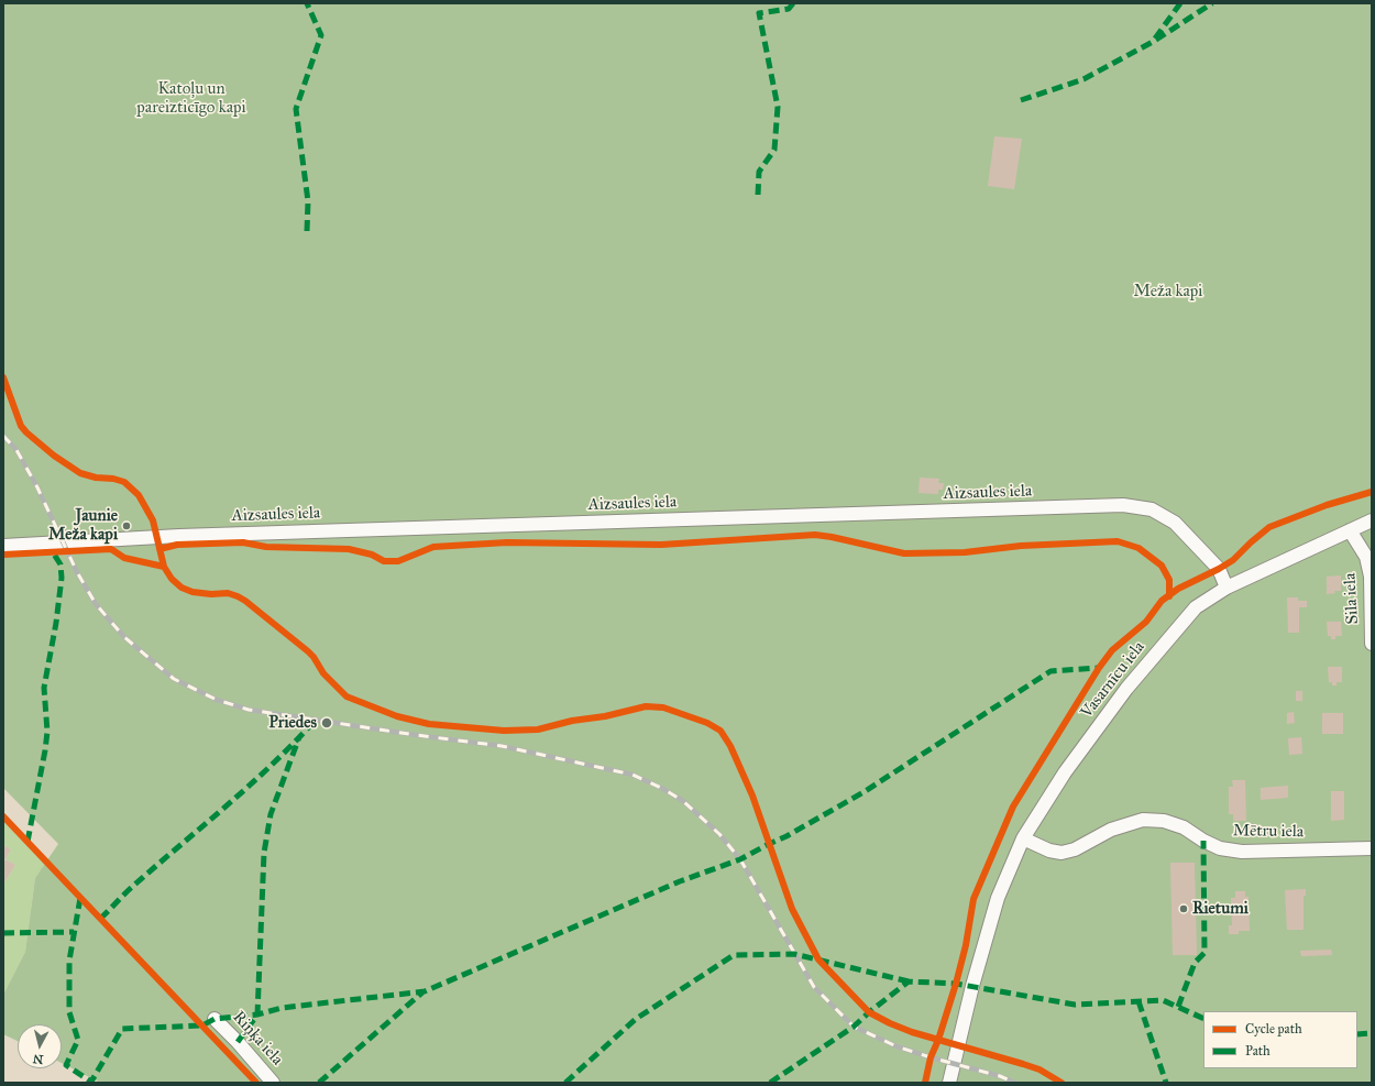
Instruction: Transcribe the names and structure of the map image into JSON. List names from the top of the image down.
{
  "streets": {
    "street": [
      "Aizsaules iela",
      "Sila iela",
      "Vasarnīcu iela",
      "Mētru iela",
      "Riņķa iela"
    ]
  },
  "crossings": [
    ["Aizsaules iela", "Vasarnīcu iela"],
    ["Sila iela", "Vasarnīcu iela"],
    ["Vasarnīcu iela", "Mētru iela"]
  ],
  "parks": ["Katoļu un pareizticīgo kapi", "Meža kapi"],
  "places": ["Jaunie Meža kapi", "Priedes", "Rietumi"],
  "legend": ["Cycle path", "Path"],
  "north": "bottom"
}
